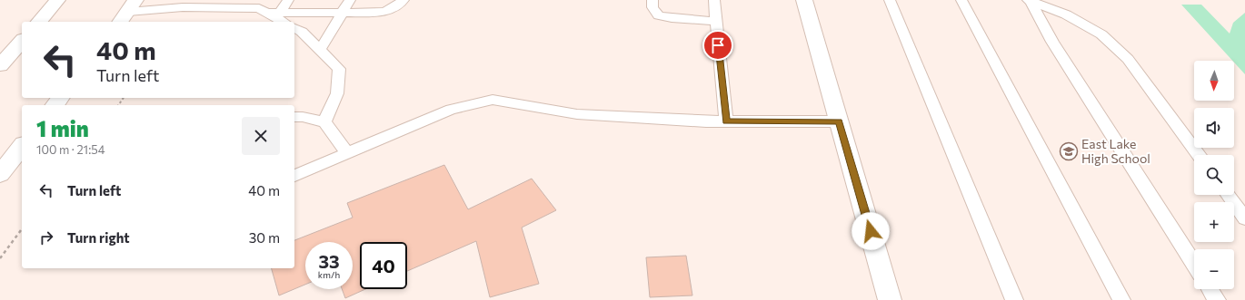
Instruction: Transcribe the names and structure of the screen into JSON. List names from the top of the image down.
{
  "places": {
    "school or university": ["East Lake High School"]
  },
  "north": "bottom",
  "page": {
    "turn": ["40 m", "Turn left"],
    "map_buttons": ["+", "−"],
    "heading": ["1 min", "100 m · 21:54"],
    "list": [
      {
        "name": "Turn left",
        "value": "40 m"
      },
      {
        "name": "Turn right",
        "value": "30 m"
      }
    ],
    "speed": "33 km/h",
    "limit": "40"
  }
}
